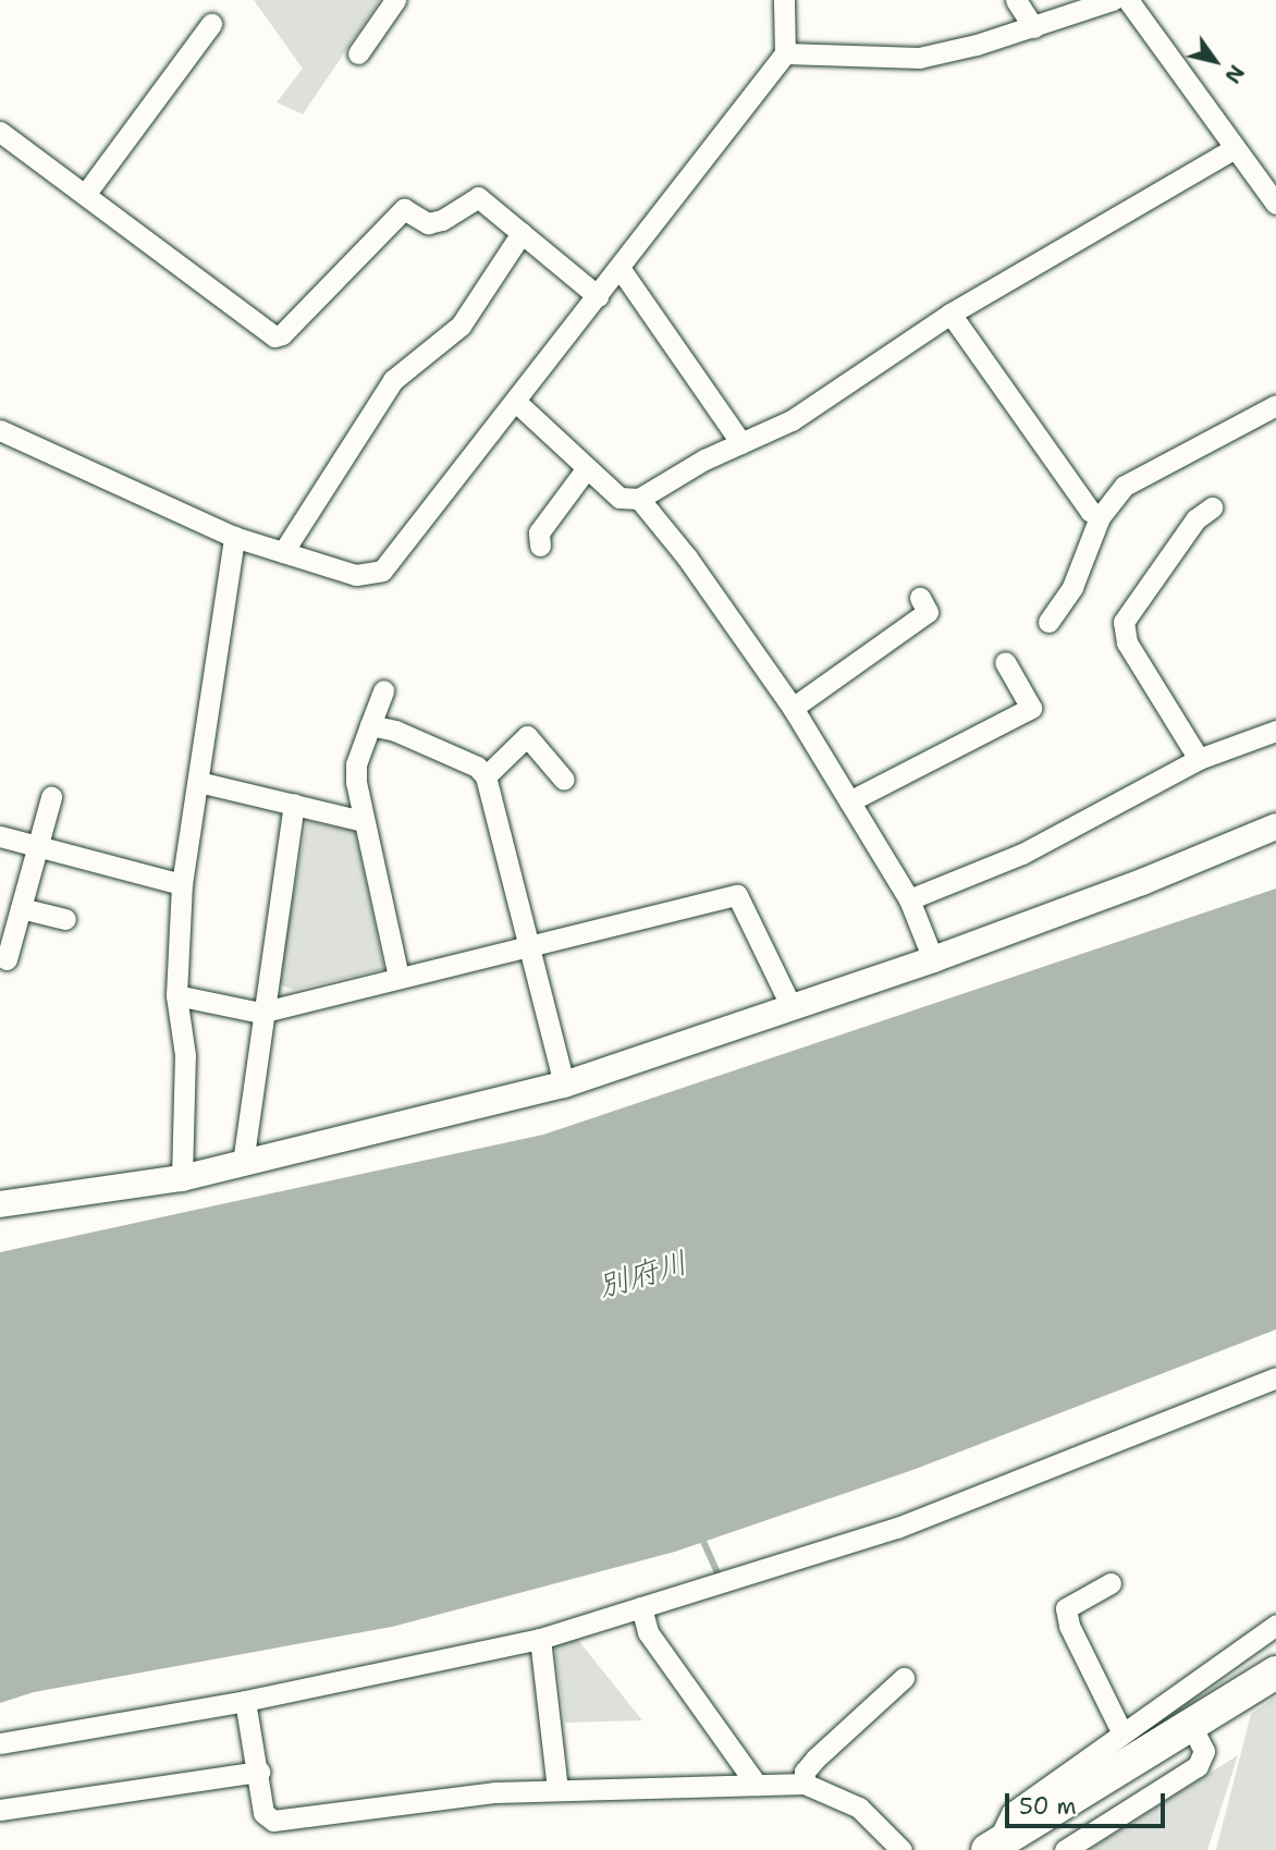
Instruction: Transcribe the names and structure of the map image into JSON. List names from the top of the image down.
{
  "water": ["別府川"],
  "scale_bar": "50 m",
  "north": "bottom right"
}
